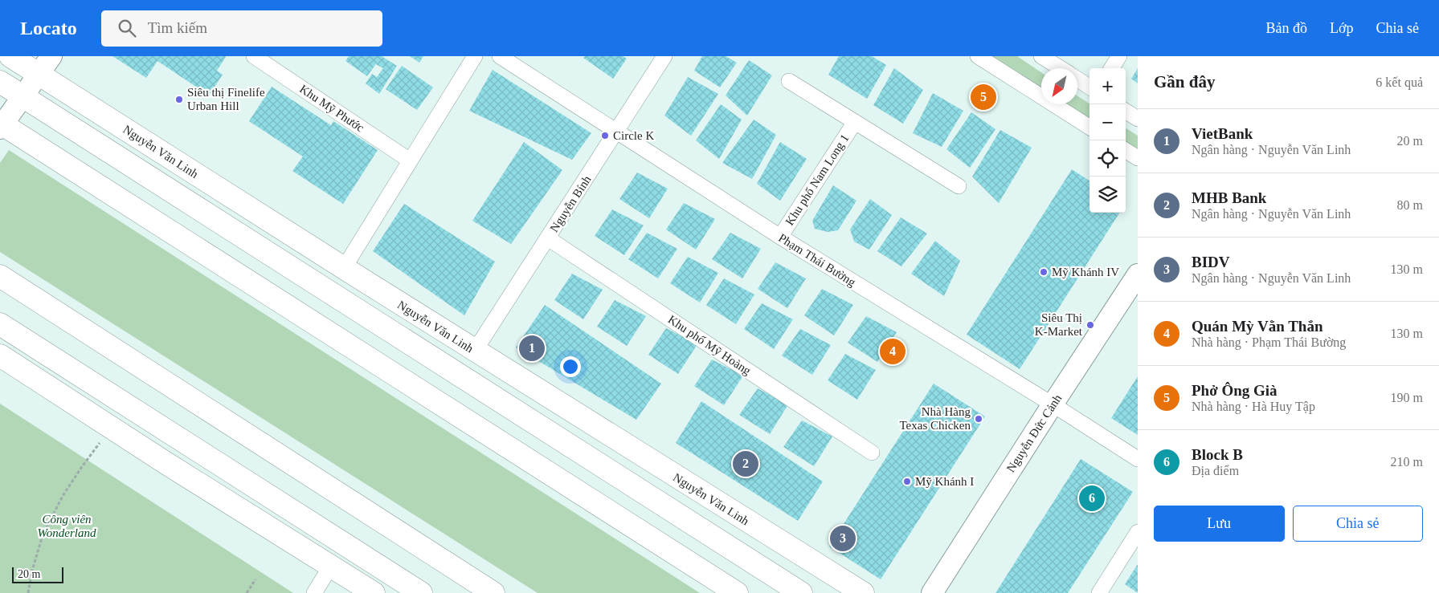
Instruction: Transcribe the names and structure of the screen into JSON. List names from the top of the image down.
{
  "streets": {
    "main road": ["Nguyễn Văn Linh", "Nguyễn Đức Cảnh"],
    "street": [
      "Khu Mỹ Phước",
      "Khu phố Nam Long 1",
      "Nguyễn Bính",
      "Phạm Thái Bường",
      "Khu phố Mỹ Hoàng"
    ]
  },
  "crossings": [
    ["Nguyễn Văn Linh", "Nguyễn Bính"],
    ["Khu phố Nam Long 1", "Phạm Thái Bường"],
    ["Nguyễn Bính", "Phạm Thái Bường"],
    ["Nguyễn Bính", "Khu phố Mỹ Hoàng"],
    ["Phạm Thái Bường", "Nguyễn Đức Cảnh"]
  ],
  "parks": ["Công viên Wonderland"],
  "places": [
    "Siêu thị Finelife Urban Hill",
    "Circle K",
    "Mỹ Khánh IV",
    "Siêu Thị K-Market",
    "Nhà Hàng Texas Chicken",
    "Mỹ Khánh I"
  ],
  "scale_bar": "20 m",
  "north": "bottom left",
  "page": {
    "header": "Locato",
    "search": "Tìm kiếm",
    "nav": ["Bản đồ", "Lớp", "Chia sẻ"],
    "heading": ["Gần đây", "6 kết quả"],
    "map_buttons": ["+", "−"],
    "pins": [
      "5",
      "1",
      "4",
      "2",
      "6",
      "3"
    ],
    "list": [
      {
        "mark": "1",
        "name": "VietBank",
        "note": "Ngân hàng · Nguyễn Văn Linh",
        "value": "20 m"
      },
      {
        "mark": "2",
        "name": "MHB Bank",
        "note": "Ngân hàng · Nguyễn Văn Linh",
        "value": "80 m"
      },
      {
        "mark": "3",
        "name": "BIDV",
        "note": "Ngân hàng · Nguyễn Văn Linh",
        "value": "130 m"
      },
      {
        "mark": "4",
        "name": "Quán Mỳ Vằn Thắn",
        "note": "Nhà hàng · Phạm Thái Bường",
        "value": "130 m"
      },
      {
        "mark": "5",
        "name": "Phở Ông Già",
        "note": "Nhà hàng · Hà Huy Tập",
        "value": "190 m"
      },
      {
        "mark": "6",
        "name": "Block B",
        "note": "Địa điểm",
        "value": "210 m"
      }
    ],
    "buttons": ["Lưu", "Chia sẻ"],
    "scale": "20 m"
  }
}
